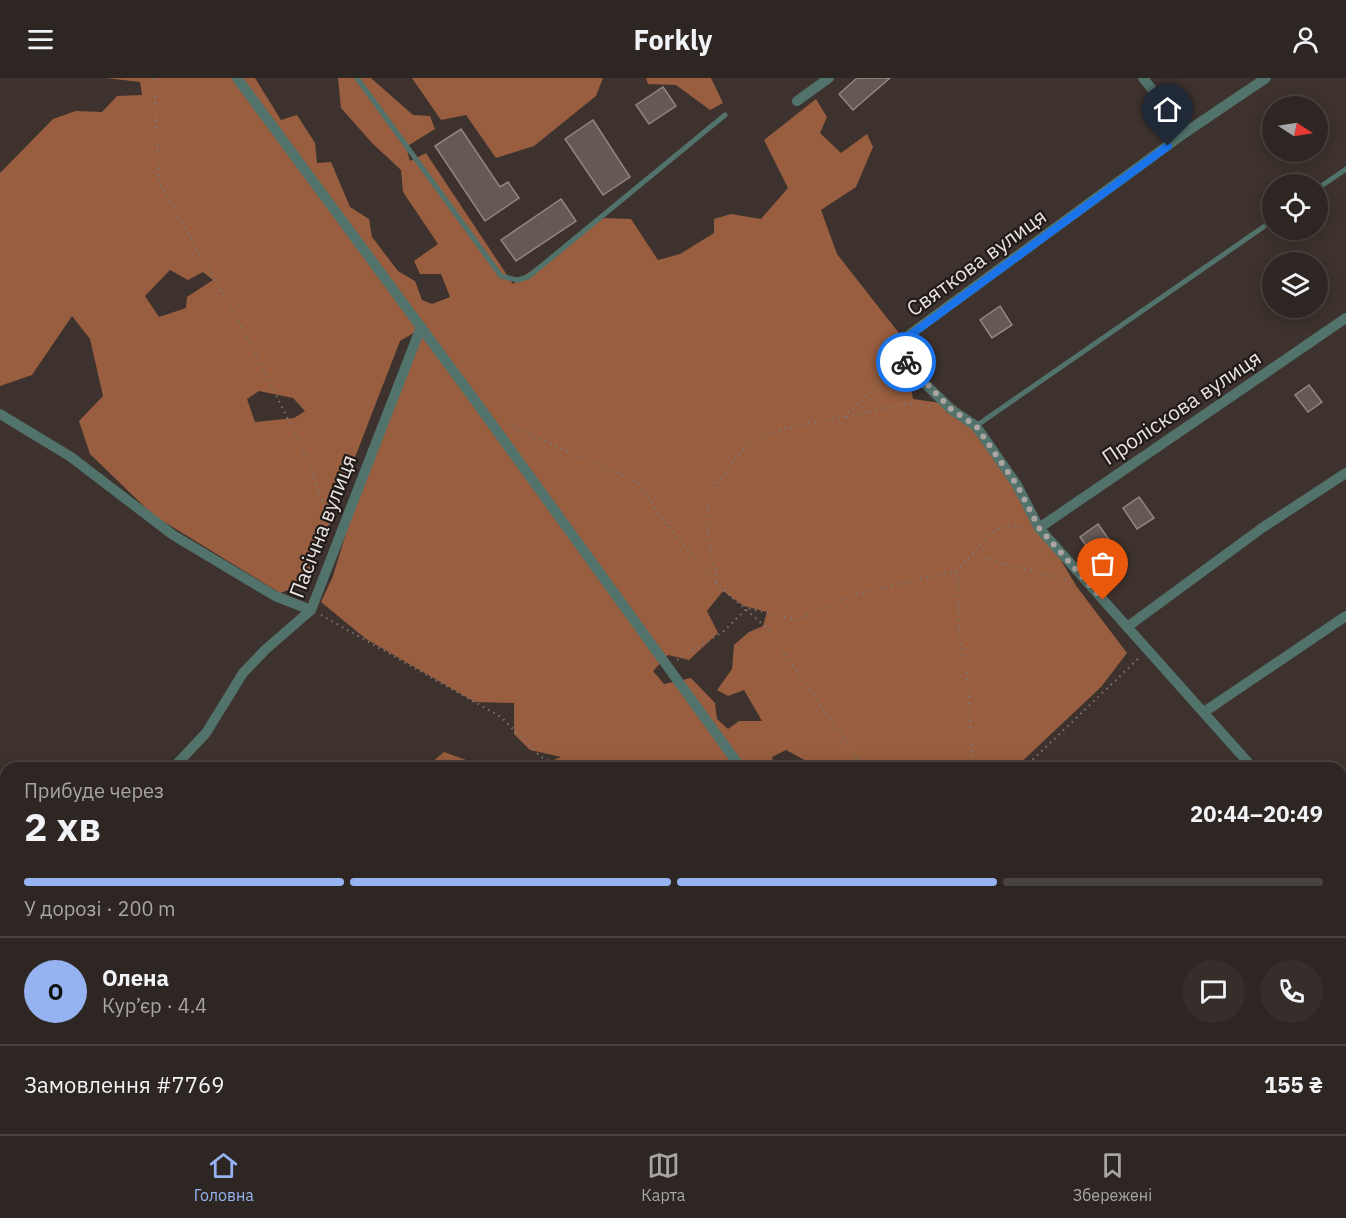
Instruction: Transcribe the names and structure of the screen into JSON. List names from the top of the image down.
{
  "streets": {
    "street": ["Святкова вулиця", "Проліскова вулиця", "Пасічна вулиця"]
  },
  "north": "right",
  "page": {
    "header": "Forkly",
    "heading": ["2 хв", "Прибуде через", "20:44–20:49"],
    "panel": [
      "Олена",
      "Кур’єр · 4.4",
      "Замовлення #7769",
      "155 ₴"
    ],
    "bar": "У дорозі · 200 m",
    "round": "О",
    "tabs": ["Головна", "Карта", "Збережені"]
  }
}
